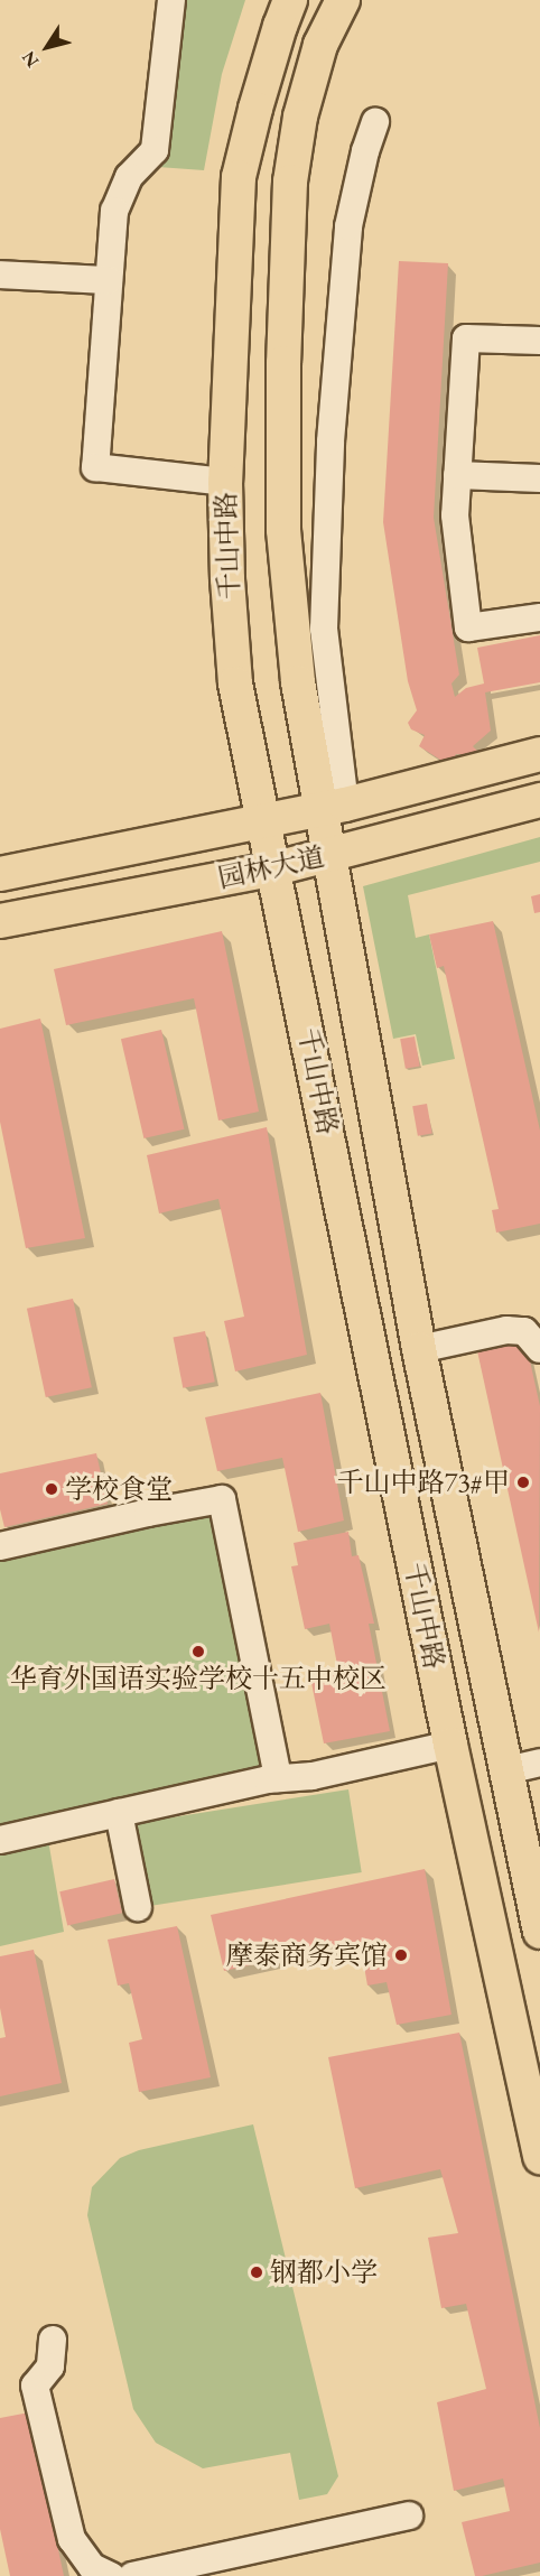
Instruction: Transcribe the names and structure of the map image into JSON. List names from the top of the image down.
{
  "streets": {
    "main road": ["千山中路", "园林大道"]
  },
  "crossings": [
    ["千山中路", "园林大道"]
  ],
  "places": [
    "千山中路73#甲",
    "学校食堂",
    "华育外国语实验学校十五中校区",
    "摩泰商务宾馆",
    "钢都小学"
  ],
  "north": "bottom left"
}
